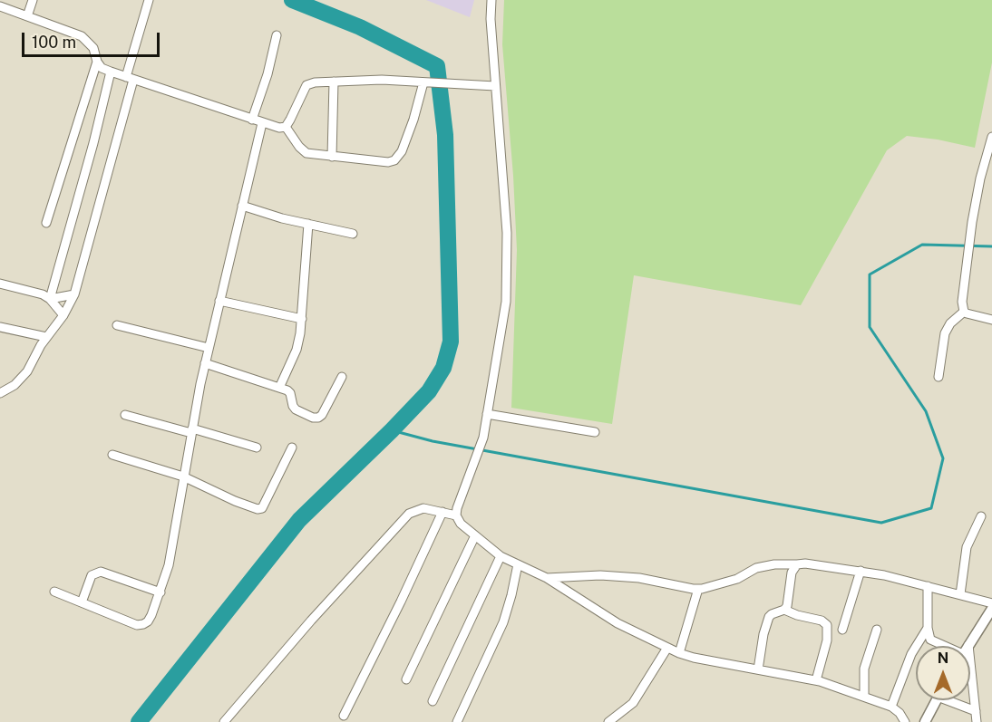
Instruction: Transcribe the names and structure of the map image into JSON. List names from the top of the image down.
{
  "scale_bar": "100 m",
  "north": "top"
}
